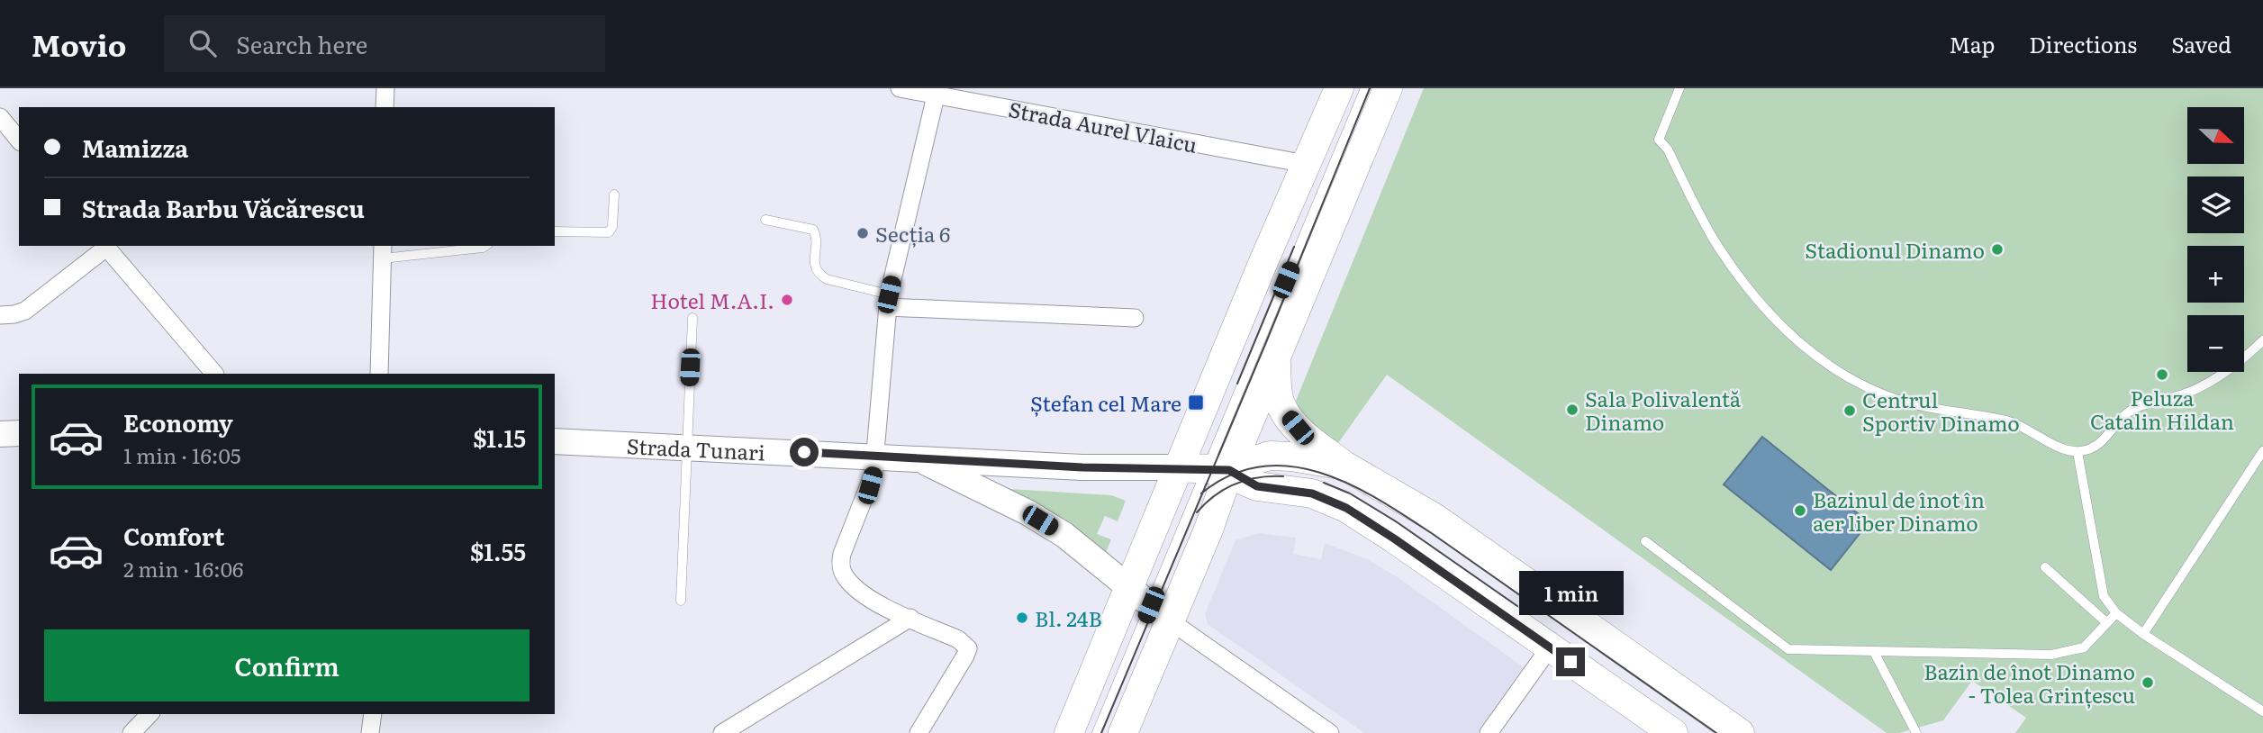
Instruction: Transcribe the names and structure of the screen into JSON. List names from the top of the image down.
{
  "streets": {
    "main road": ["Strada Tunari"],
    "street": ["Strada Aurel Vlaicu"]
  },
  "places": {
    "other": [
      "Secția 6",
      "Stadionul Dinamo",
      "Hotel M.A.I.",
      "Peluza Catalin Hildan",
      "Sala Polivalentă Dinamo",
      "Centrul Sportiv Dinamo",
      "Bazinul de înot în aer liber Dinamo",
      "Bl. 24B",
      "Bazin de înot Dinamo - Tolea Grințescu"
    ],
    "transit": ["Ștefan cel Mare"]
  },
  "north": "right",
  "page": {
    "header": "Movio",
    "search": "Search here",
    "nav": ["Map", "Directions", "Saved"],
    "map_buttons": ["+", "−"],
    "banner": ["Mamizza", "Strada Barbu Văcărescu"],
    "list": [
      {
        "name": "Economy",
        "note": "1 min · 16:05",
        "value": "$1.15"
      },
      {
        "name": "Comfort",
        "note": "2 min · 16:06",
        "value": "$1.55"
      }
    ],
    "bubble": "1 min",
    "buttons": "Confirm"
  }
}
